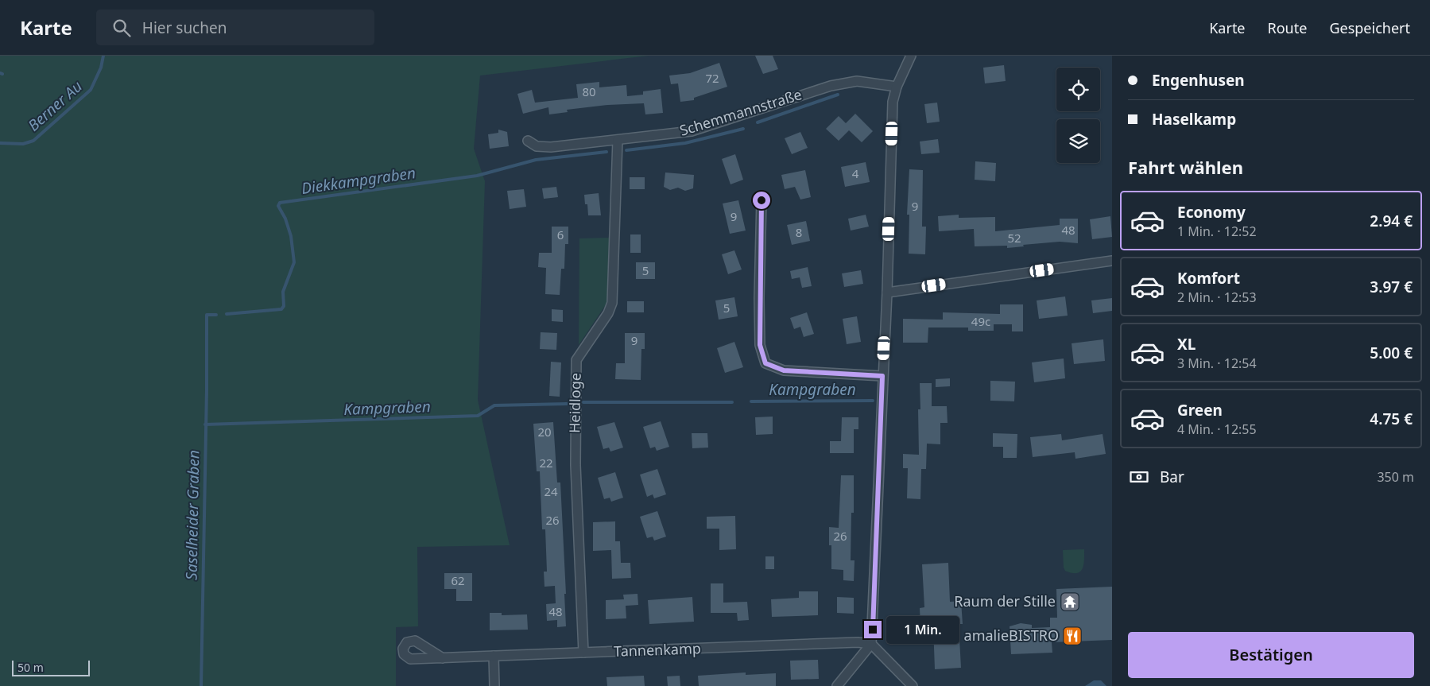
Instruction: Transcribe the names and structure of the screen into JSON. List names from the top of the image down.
{
  "streets": {
    "street": ["Schemmannstraße", "Heidloge", "Tannenkamp"]
  },
  "crossings": [
    ["Schemmannstraße", "Heidloge"],
    ["Heidloge", "Tannenkamp"]
  ],
  "water": [
    "Berner Au",
    "Diekkampgraben",
    "Kampgraben",
    "Saselheider Graben"
  ],
  "places": {
    "temple": ["Raum der Stille"],
    "restaurant": ["amalieBISTRO"]
  },
  "house_numbers": [
    "72",
    "80",
    "4",
    "9",
    "9",
    "48",
    "8",
    "6",
    "52",
    "5",
    "5",
    "49c",
    "9",
    "20",
    "22",
    "24",
    "26",
    "26",
    "62",
    "48"
  ],
  "scale_bar": "50 m",
  "page": {
    "header": "Karte",
    "search": "Hier suchen",
    "nav": ["Karte", "Route", "Gespeichert"],
    "banner": ["Engenhusen", "Haselkamp"],
    "heading": "Fahrt wählen",
    "list": [
      {
        "name": "Economy",
        "note": "1 Min. · 12:52",
        "value": "2.94 €"
      },
      {
        "name": "Komfort",
        "note": "2 Min. · 12:53",
        "value": "3.97 €"
      },
      {
        "name": "XL",
        "note": "3 Min. · 12:54",
        "value": "5.00 €"
      },
      {
        "name": "Green",
        "note": "4 Min. · 12:55",
        "value": "4.75 €"
      }
    ],
    "pay": ["Bar", "350 m"],
    "bubble": "1 Min.",
    "buttons": "Bestätigen",
    "scale": "50 m"
  }
}
